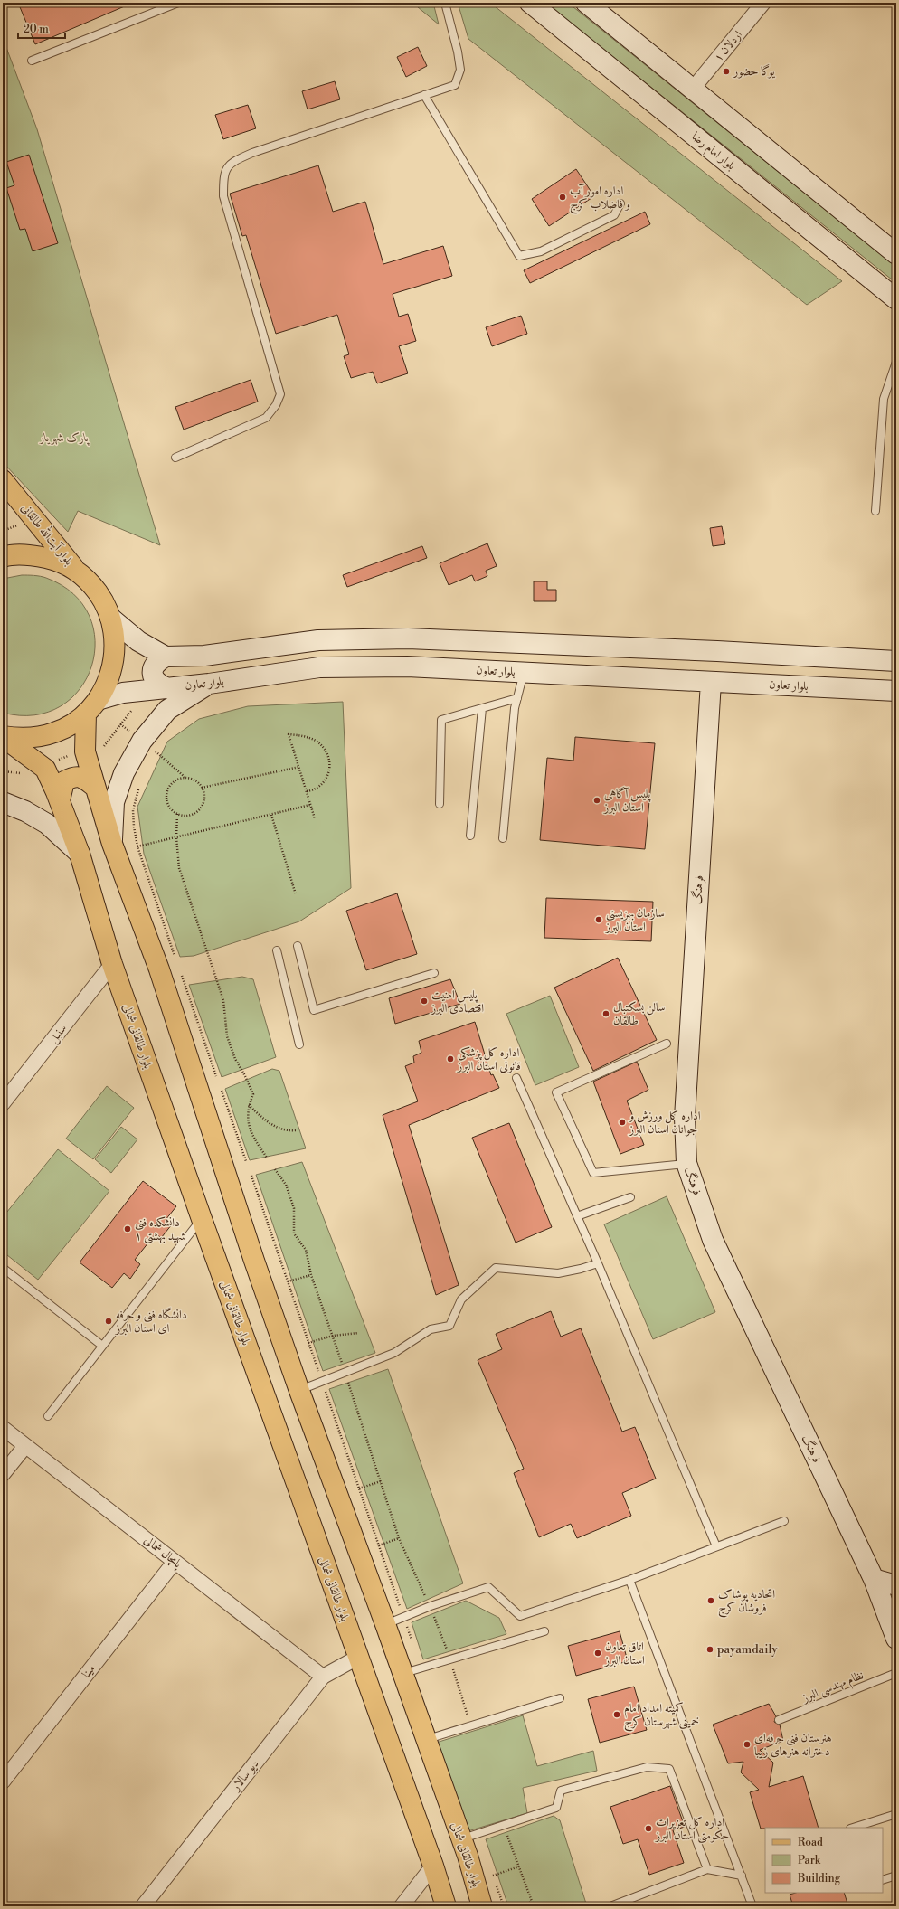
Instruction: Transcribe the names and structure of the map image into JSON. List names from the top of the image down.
{
  "streets": {
    "main road": [
      "بلوار امام رضا",
      "بلوار آیت‌الله طالقانی",
      "بلوار تعاون",
      "فرهنگ",
      "بلوار طالقانی شمالی"
    ],
    "street": [
      "اردلان ۱",
      "سنبل",
      "پامچال شمالی",
      "مینا",
      "دیو سالار"
    ],
    "lane": ["نظام مهندسی البرز"]
  },
  "crossings": [
    ["بلوار تعاون", "فرهنگ"],
    ["بلوار تعاون", "بلوار طالقانی شمالی"],
    ["سنبل", "بلوار طالقانی شمالی"],
    ["بلوار طالقانی شمالی", "دیو سالار"],
    ["پامچال شمالی", "مینا"],
    ["پامچال شمالی", "دیو سالار"]
  ],
  "parks": ["پارک شهریار"],
  "places": [
    "یوگا حضور",
    "اداره امور آب و فاضلاب کرج",
    "پلیس آگاهی استان البرز",
    "سازمان بهزیستی استان البرز",
    "پلیس امنیت اقتصادی البرز",
    "سالن بسکتبال طالقان",
    "اداره کل پزشکی قانونی استان البرز",
    "اداره کل ورزش و جوانان استان البرز",
    "دانشکده فنی شهید بهشتی ۱",
    "دانشگاه فنی و حرفه ای استان البرز",
    "اتحادیه پوشاک فروشان کرج",
    "payamdaily",
    "اتاق تعاون استان البرز",
    "کمیته امداد امام خمینی شهرستان کرج",
    "هنرستان فنی حرفه‌ای دخترانه هنرهای زیبا",
    "اداره کل تعزیرات حکومتی استان البرز"
  ],
  "legend": ["Road", "Park", "Building"],
  "scale_bar": "20 m"
}
